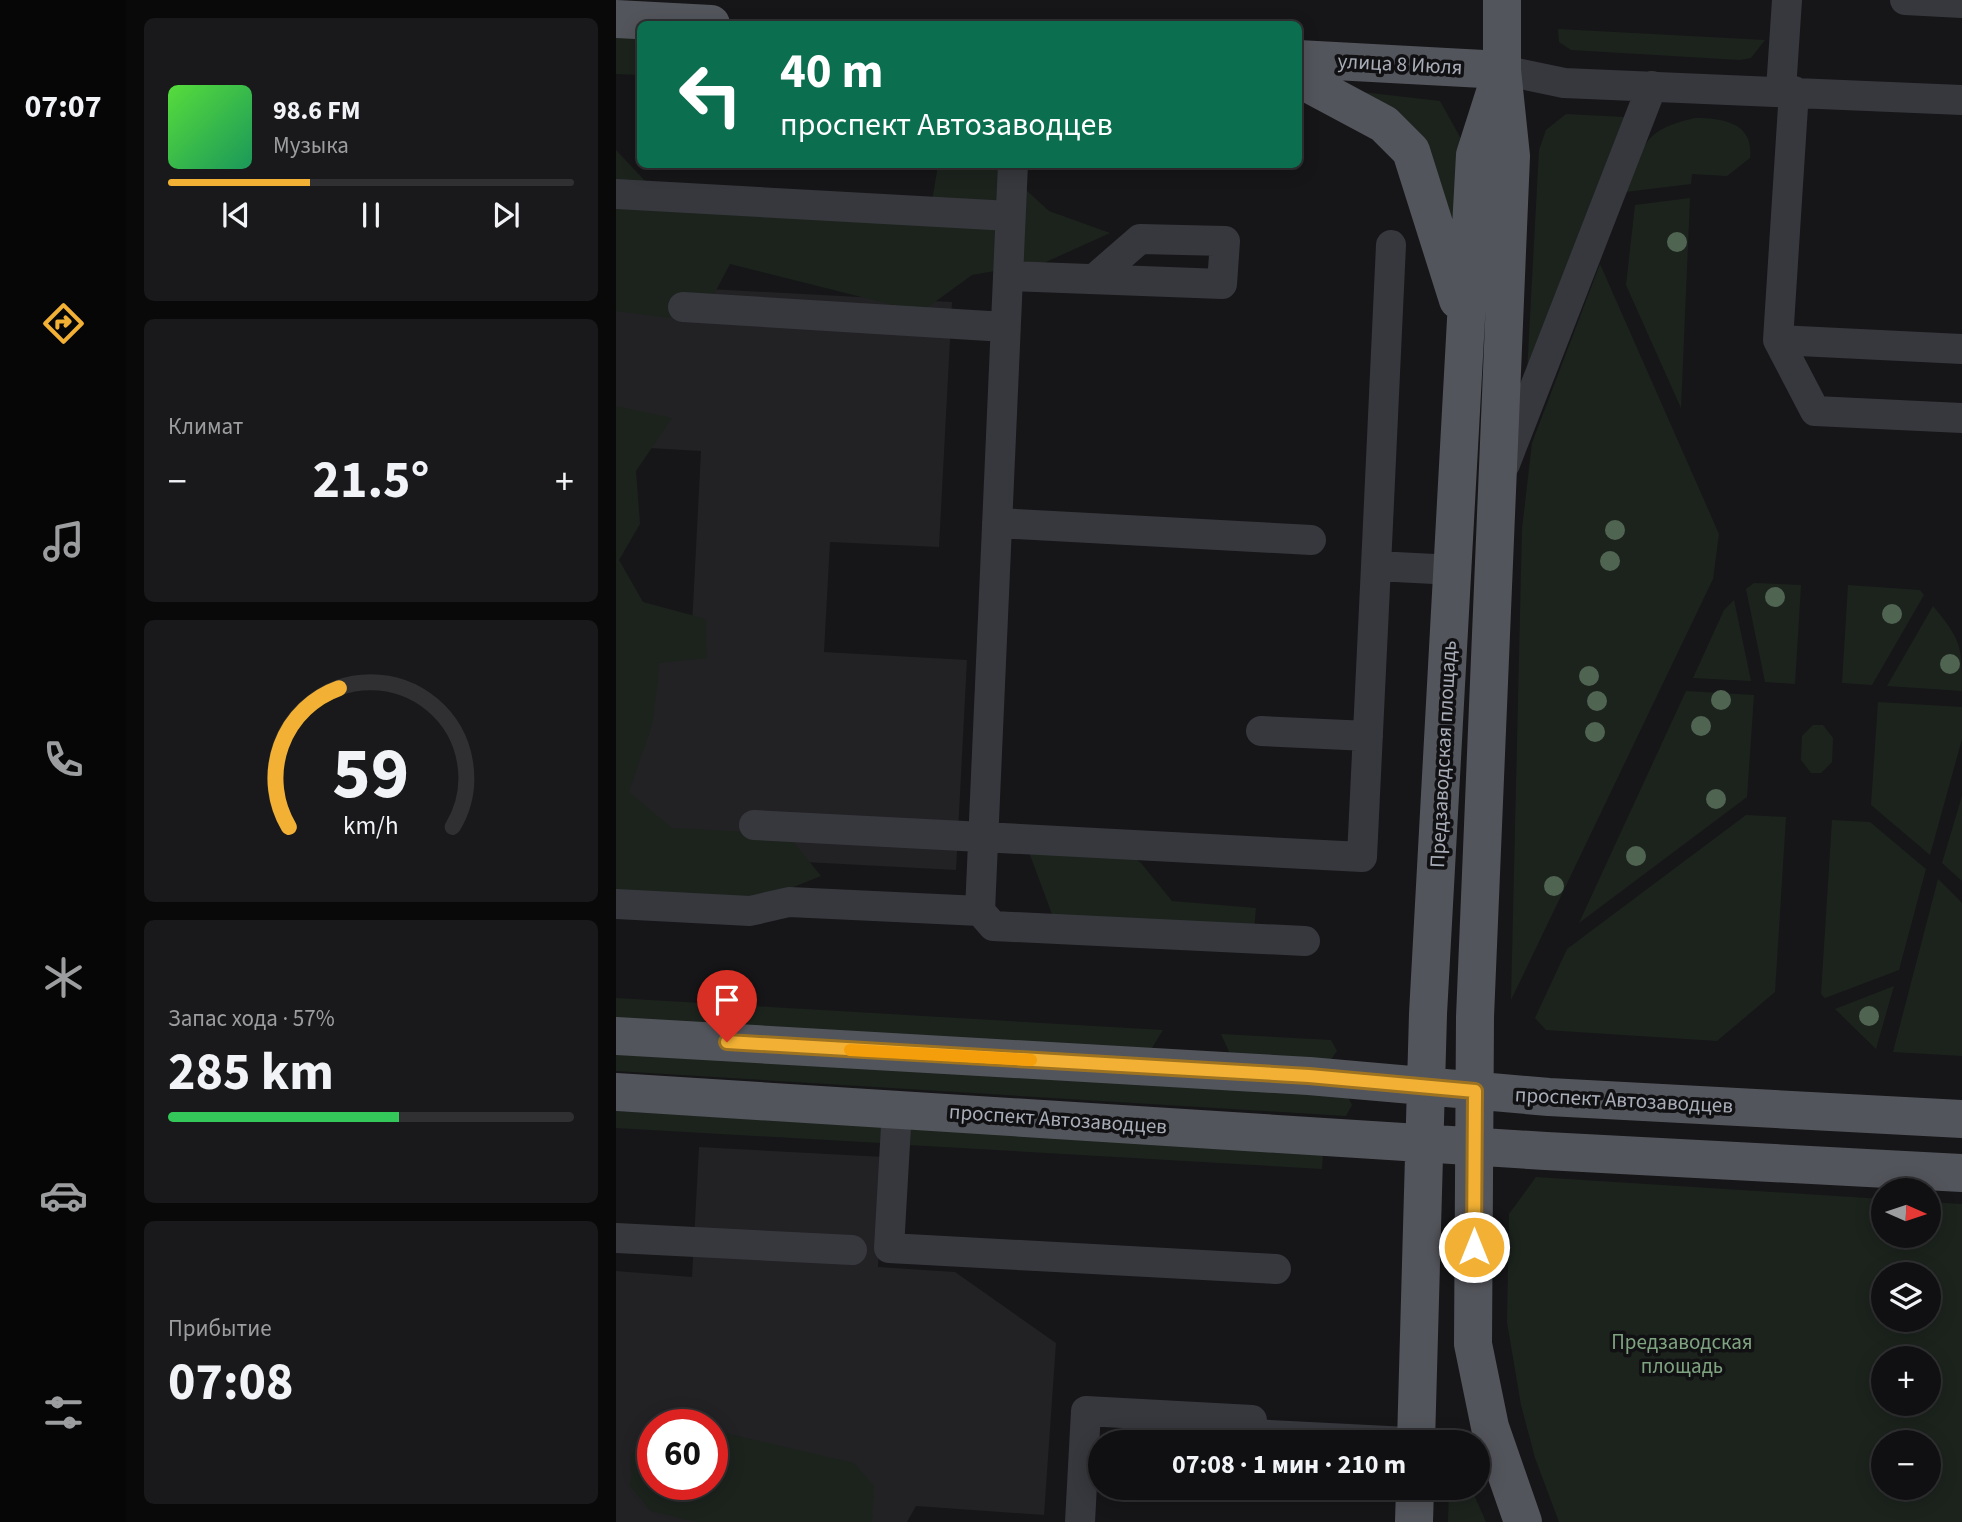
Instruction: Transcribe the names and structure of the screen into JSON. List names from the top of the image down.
{
  "streets": {
    "main road": ["улица 8 Июля", "Предзаводская площадь", "проспект Автозаводцев"]
  },
  "crossings": [
    ["улица 8 Июля", "Предзаводская площадь"],
    ["Предзаводская площадь", "проспект Автозаводцев"]
  ],
  "parks": ["Предзаводская площадь"],
  "north": "right",
  "page": {
    "tabs": "07:07",
    "turn": ["40 m", "проспект Автозаводцев"],
    "song": ["98.6 FM", "Музыка"],
    "tile": [
      "Климат",
      ["Запас хода · 57%", "285 km"],
      ["Прибытие", "07:08"]
    ],
    "heat": ["−", "21.5°", "+"],
    "map_buttons": ["+", "−"],
    "limit": "60",
    "trip": "07:08 · 1 мин · 210 m",
    "gauge": ["59", "km/h"]
  }
}
